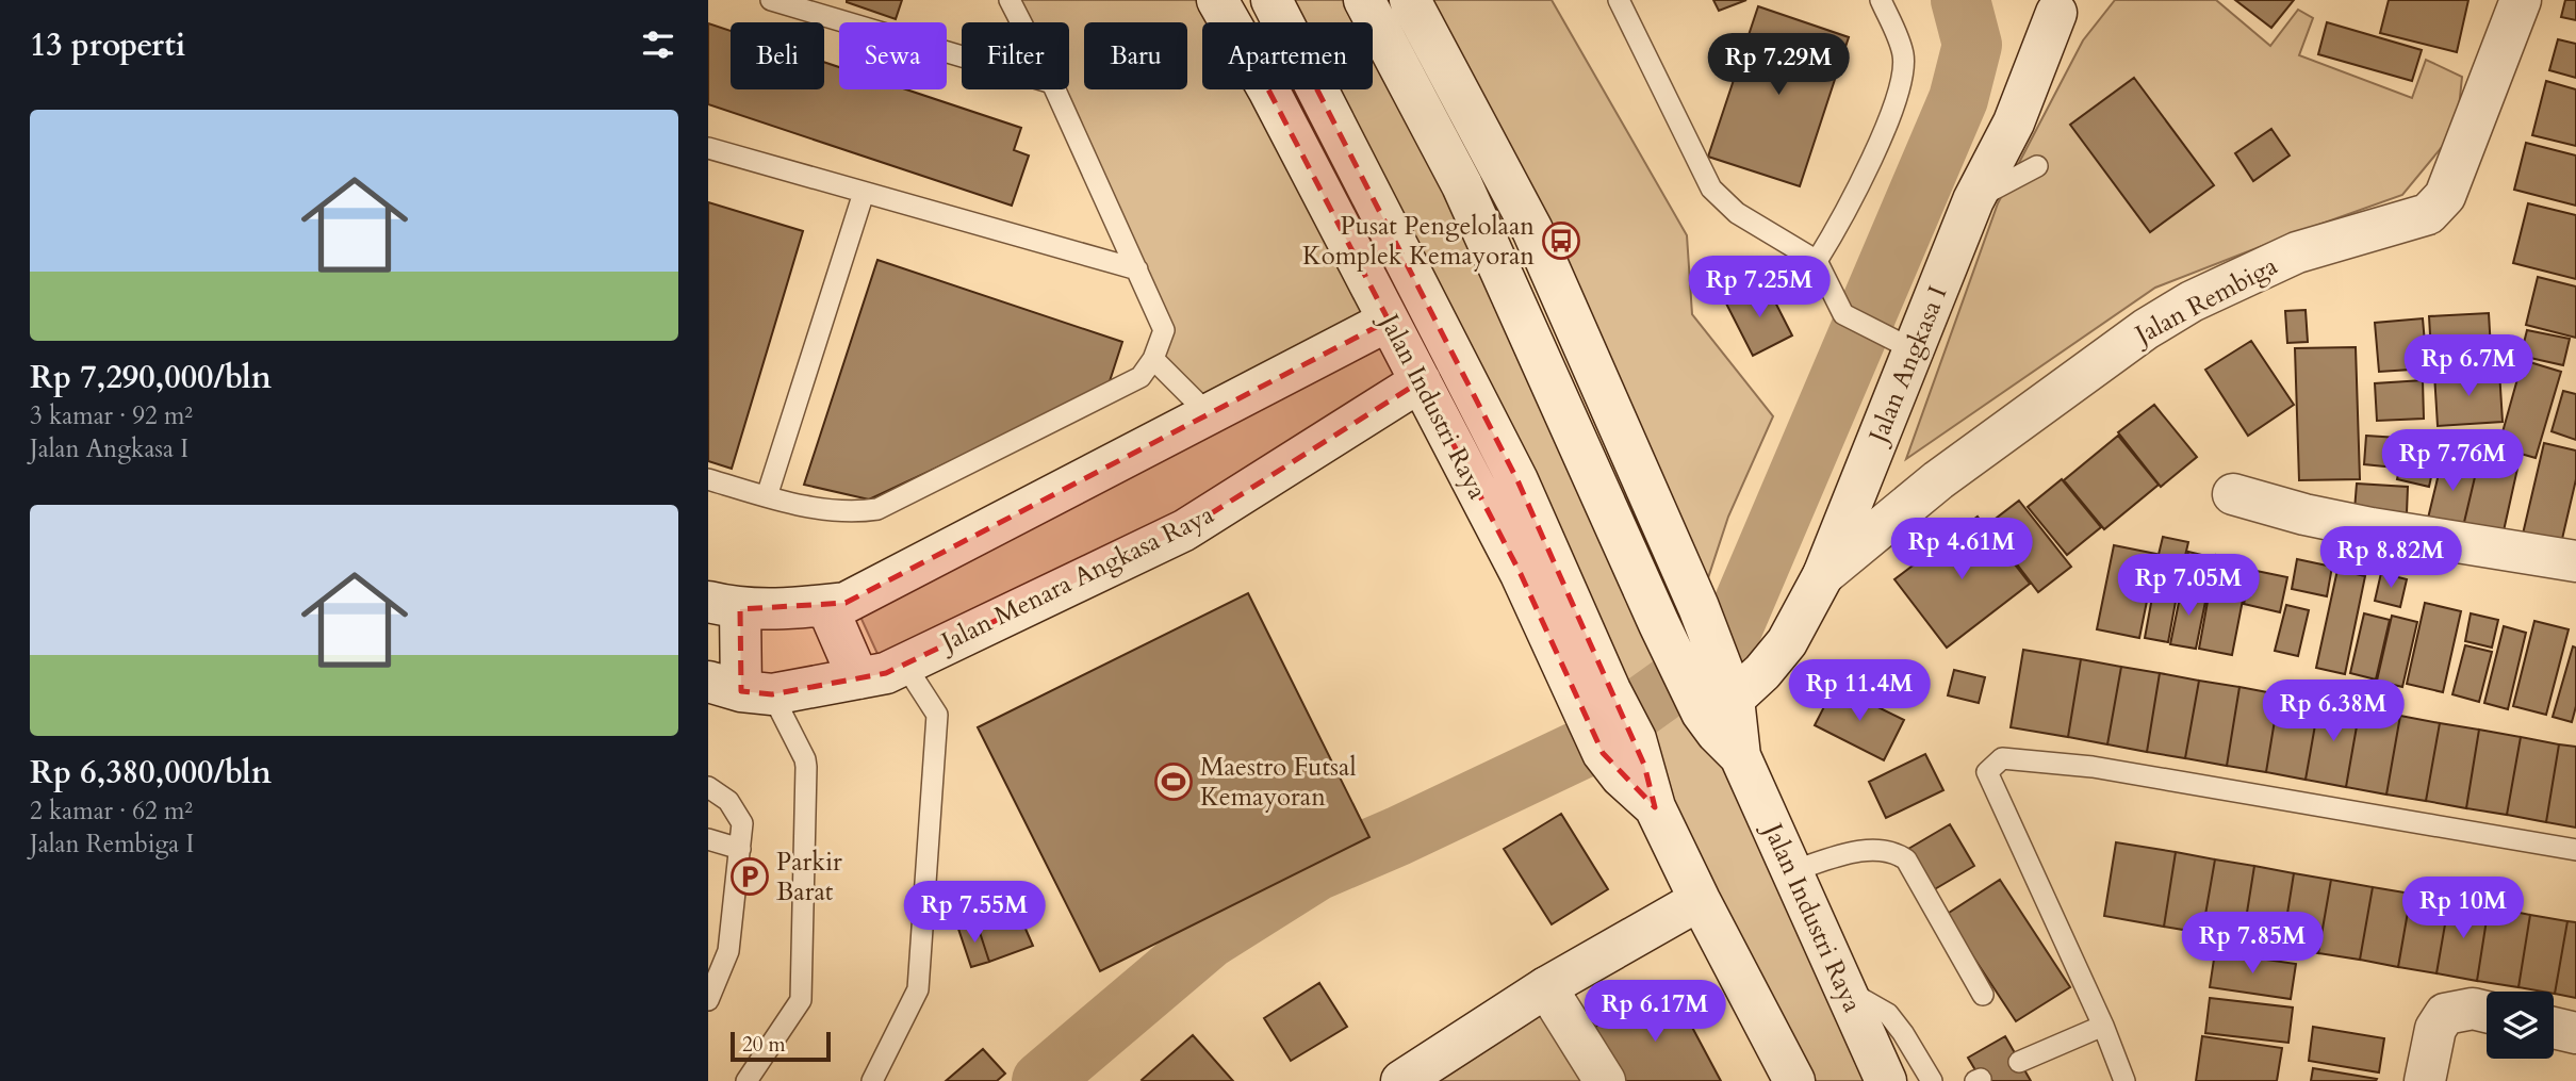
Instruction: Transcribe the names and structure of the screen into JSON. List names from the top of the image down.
{
  "streets": {
    "street": [
      "Jalan Rembiga",
      "Jalan Angkasa I",
      "Jalan Industri Raya",
      "Jalan Menara Angkasa Raya"
    ]
  },
  "crossings": [
    ["Jalan Rembiga", "Jalan Angkasa I"],
    ["Jalan Angkasa I", "Jalan Industri Raya"],
    ["Jalan Industri Raya", "Jalan Menara Angkasa Raya"]
  ],
  "places": {
    "bus stop": ["Pusat Pengelolaan Komplek Kemayoran"],
    "sports": ["Maestro Futsal Kemayoran"],
    "parking": ["Parkir Barat"]
  },
  "scale_bar": "20 m",
  "page": {
    "heading": "13 properti",
    "chip": [
      "Beli",
      "Sewa",
      "Filter",
      "Baru",
      "Apartemen"
    ],
    "price": [
      "Rp 7.29M",
      "Rp 7.25M",
      "Rp 6.7M",
      "Rp 7.76M",
      "Rp 4.61M",
      "Rp 8.82M",
      "Rp 7.05M",
      "Rp 11.4M",
      "Rp 6.38M",
      "Rp 10M",
      "Rp 7.55M",
      "Rp 7.85M",
      "Rp 6.17M"
    ],
    "list": [
      {
        "name": "Rp 7,290,000/bln",
        "note": "3 kamar · 92 m² · Jalan Angkasa I"
      },
      {
        "name": "Rp 6,380,000/bln",
        "note": "2 kamar · 62 m² · Jalan Rembiga I"
      }
    ],
    "scale": "20 m"
  }
}
